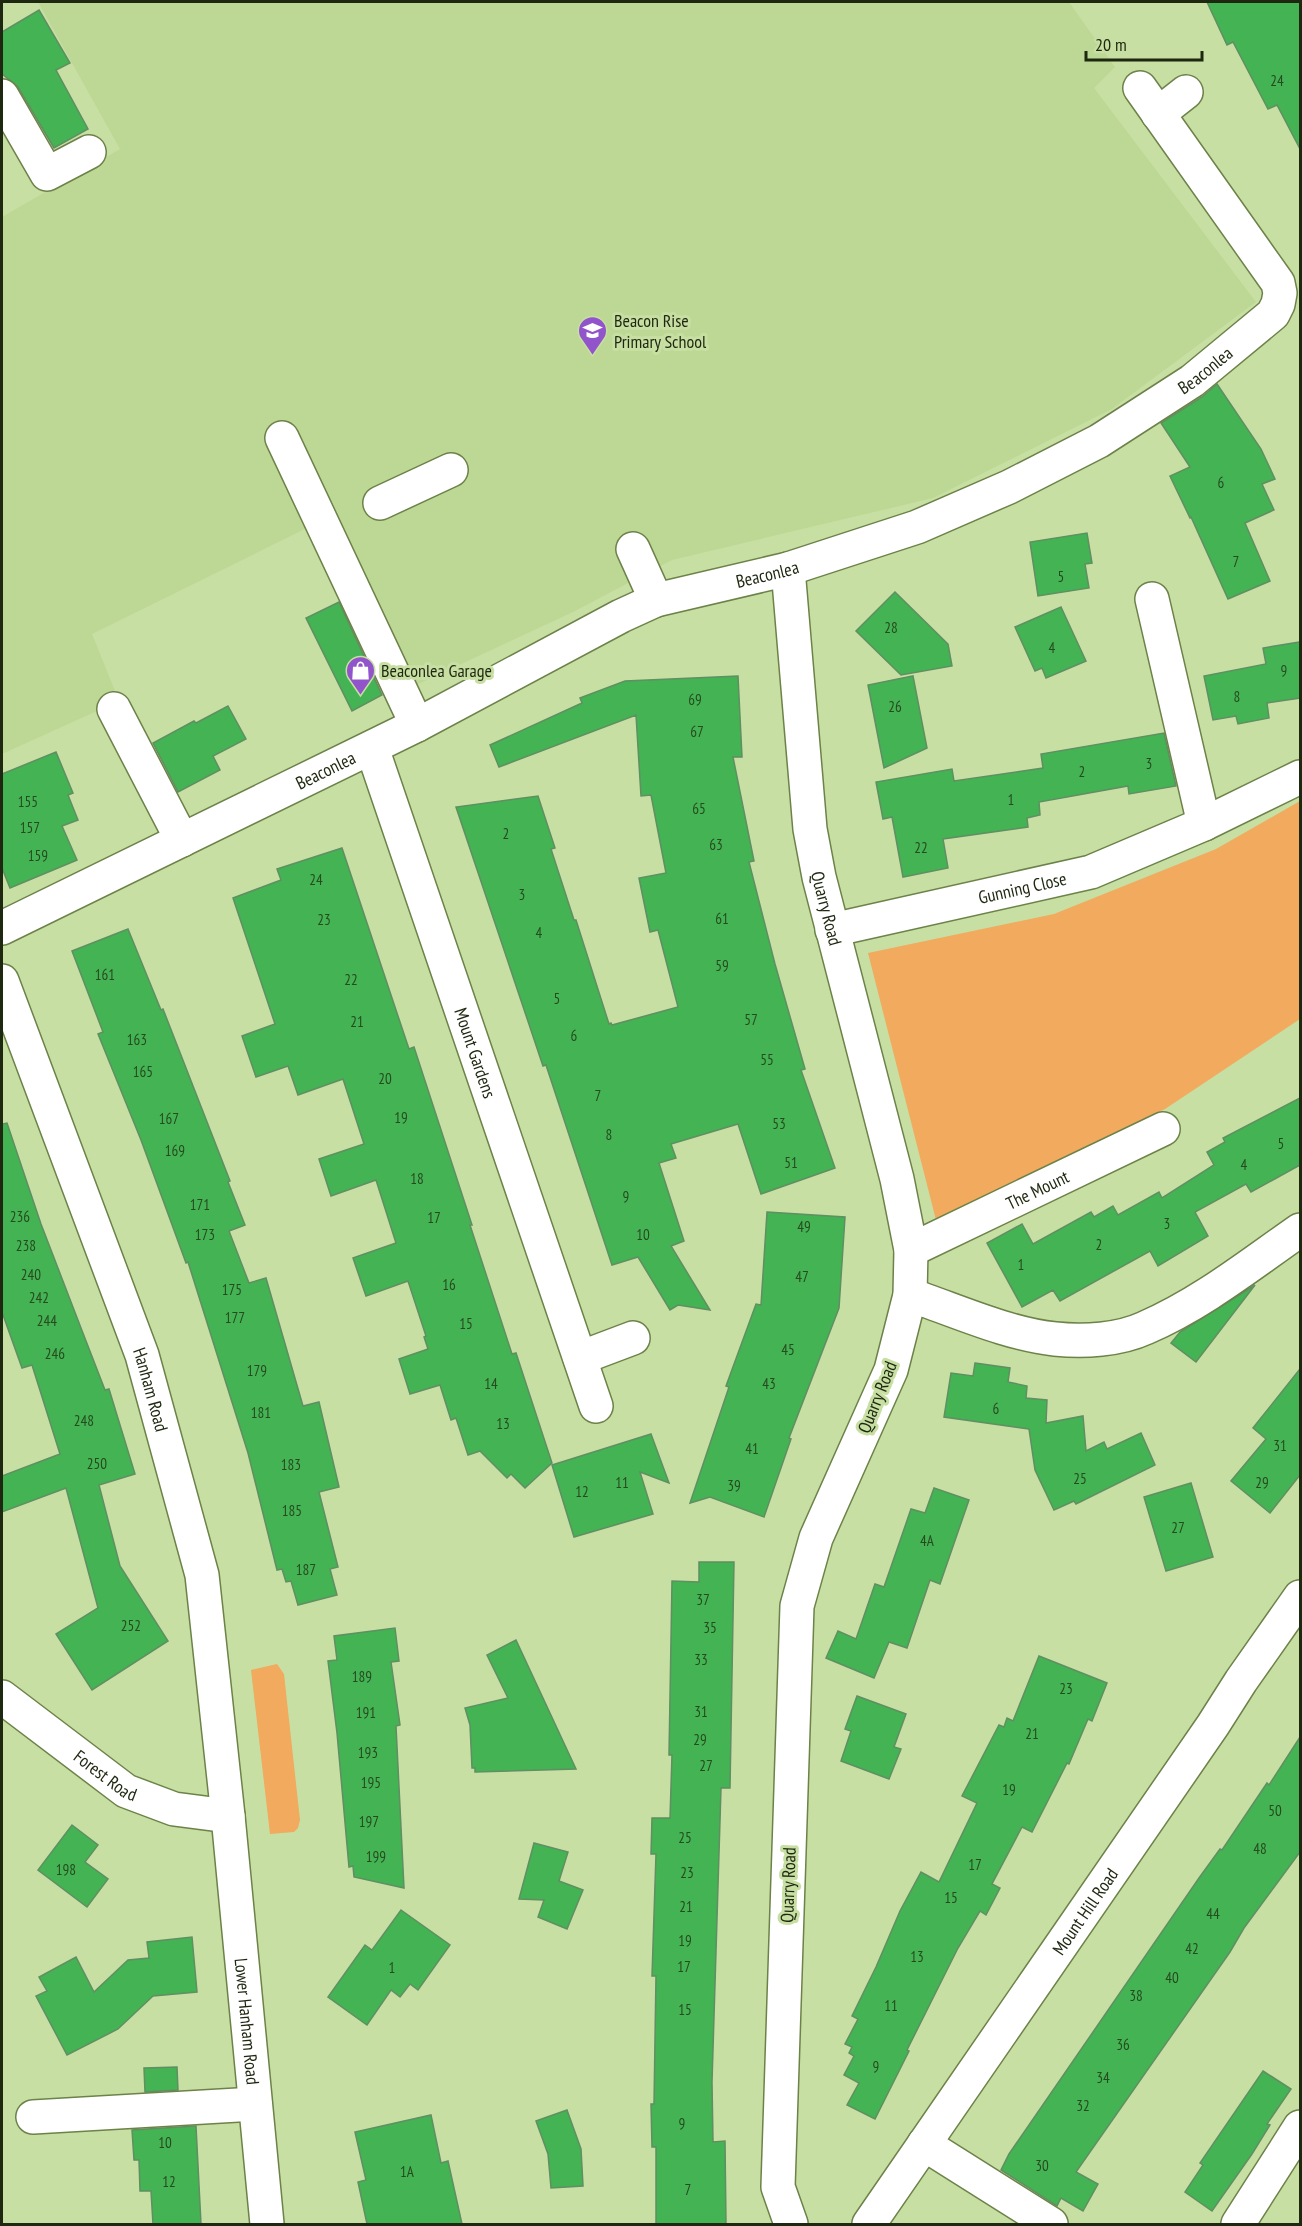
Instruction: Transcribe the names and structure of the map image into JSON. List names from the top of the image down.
{
  "streets": {
    "street": [
      "Beaconlea",
      "Gunning Close",
      "Quarry Road",
      "Mount Gardens",
      "The Mount",
      "Hanham Road",
      "Forest Road",
      "Mount Hill Road",
      "Lower Hanham Road"
    ]
  },
  "crossings": [
    ["Beaconlea", "Quarry Road"],
    ["Beaconlea", "Mount Gardens"],
    ["Gunning Close", "Quarry Road"],
    ["Quarry Road", "The Mount"],
    ["Hanham Road", "Forest Road"],
    ["Hanham Road", "Lower Hanham Road"],
    ["Forest Road", "Lower Hanham Road"]
  ],
  "places": {
    "school or university": ["Beacon Rise Primary School"],
    "shop": ["Beaconlea Garage"]
  },
  "house_numbers": [
    "24",
    "6",
    "7",
    "5",
    "28",
    "4",
    "9",
    "8",
    "69",
    "26",
    "67",
    "3",
    "2",
    "1",
    "155",
    "65",
    "157",
    "2",
    "63",
    "22",
    "159",
    "24",
    "3",
    "61",
    "23",
    "4",
    "59",
    "161",
    "22",
    "5",
    "57",
    "21",
    "6",
    "163",
    "55",
    "165",
    "20",
    "7",
    "19",
    "167",
    "53",
    "8",
    "5",
    "169",
    "51",
    "4",
    "18",
    "9",
    "171",
    "236",
    "17",
    "3",
    "49",
    "173",
    "10",
    "2",
    "238",
    "1",
    "240",
    "47",
    "16",
    "175",
    "242",
    "177",
    "244",
    "15",
    "45",
    "246",
    "179",
    "14",
    "43",
    "6",
    "181",
    "248",
    "13",
    "31",
    "41",
    "250",
    "183",
    "25",
    "11",
    "29",
    "39",
    "12",
    "185",
    "27",
    "4A",
    "187",
    "37",
    "252",
    "35",
    "33",
    "189",
    "23",
    "31",
    "191",
    "21",
    "29",
    "193",
    "27",
    "195",
    "19",
    "50",
    "197",
    "25",
    "48",
    "199",
    "17",
    "198",
    "23",
    "15",
    "21",
    "44",
    "19",
    "42",
    "13",
    "17",
    "1",
    "40",
    "38",
    "11",
    "15",
    "36",
    "9",
    "34",
    "32",
    "9",
    "10",
    "30",
    "1A",
    "12",
    "7"
  ],
  "scale_bar": "20 m"
}
